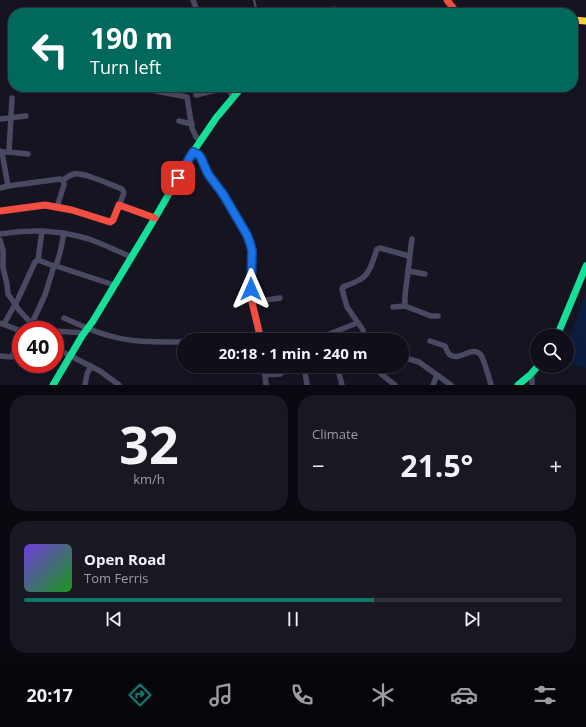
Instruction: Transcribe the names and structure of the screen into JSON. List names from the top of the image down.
{
  "page": {
    "turn": ["190 m", "Turn left"],
    "limit": "40",
    "trip": "20:18 · 1 min · 240 m",
    "tile": [
      ["32", "km/h"],
      "Climate"
    ],
    "heat": ["−", "21.5°", "+"],
    "song": ["Open Road", "Tom Ferris"],
    "tabs": "20:17"
  }
}
